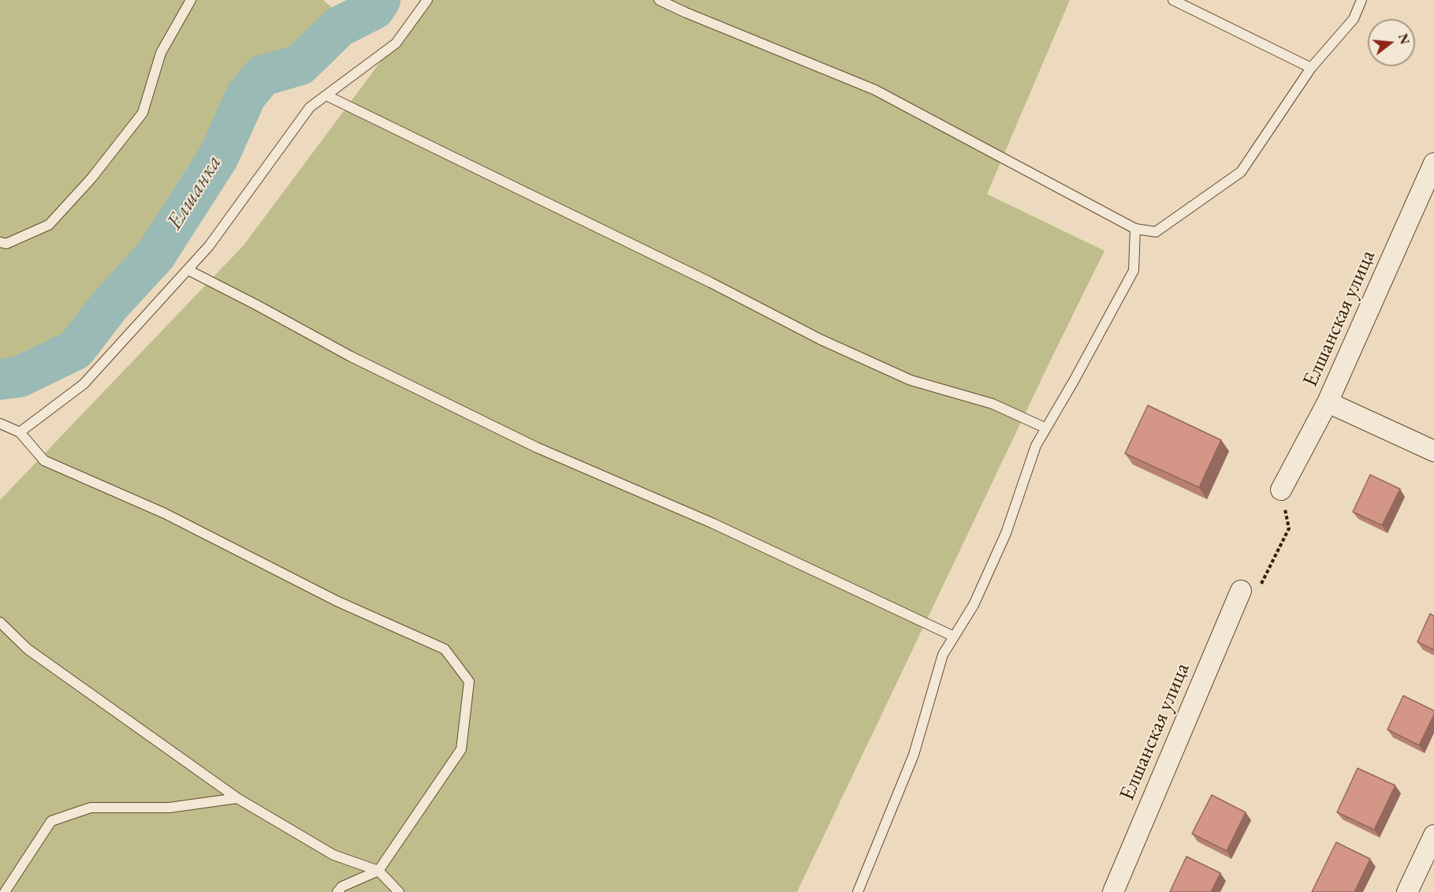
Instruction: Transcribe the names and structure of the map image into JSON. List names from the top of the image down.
{
  "streets": {
    "street": ["Елшанская улица"]
  },
  "water": ["Елшанка"],
  "north": "right"
}
